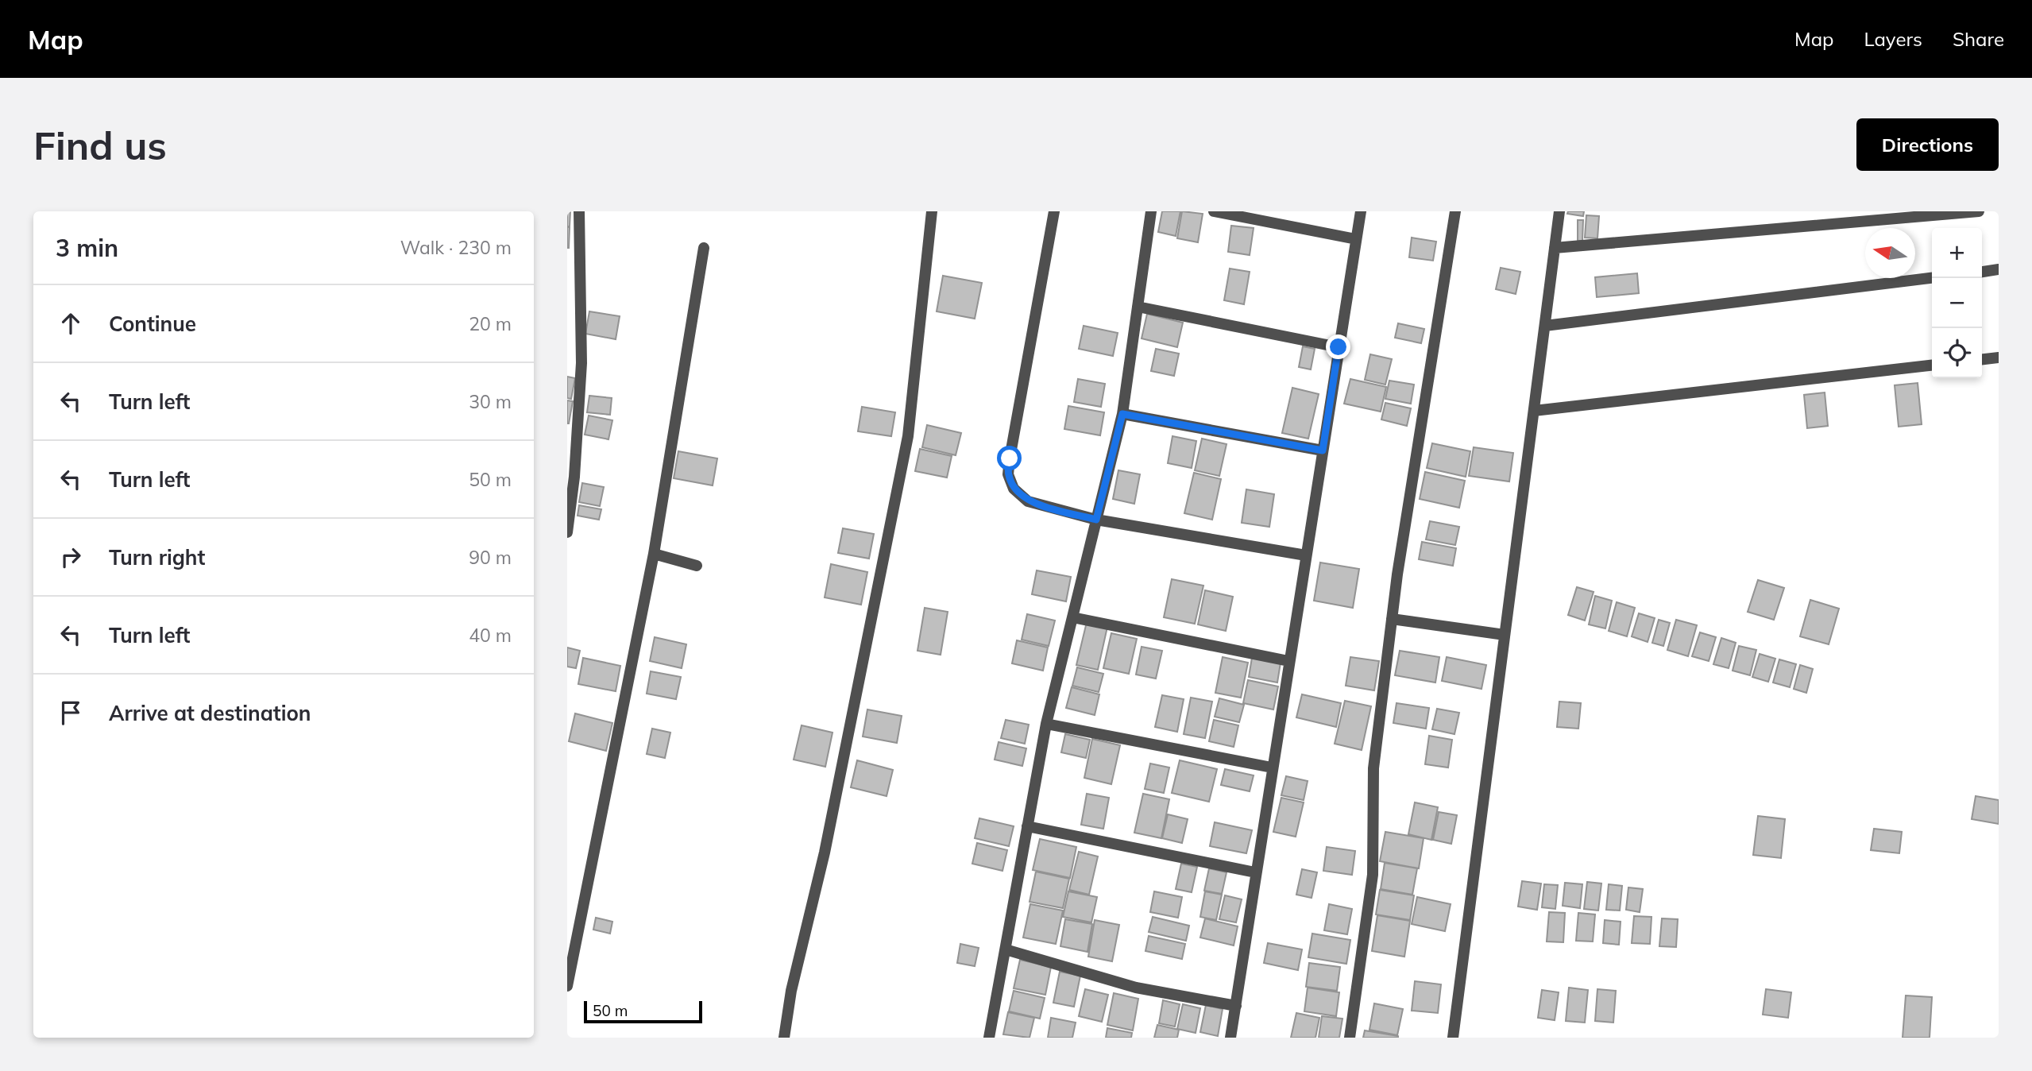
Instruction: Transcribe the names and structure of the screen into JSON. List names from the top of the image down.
{
  "scale_bar": "50 m",
  "north": "left",
  "page": {
    "header": "Map",
    "nav": ["Map", "Layers", "Share"],
    "buttons": "Directions",
    "title": "Find us",
    "heading": ["3 min", "Walk · 230 m"],
    "map_buttons": ["+", "−"],
    "list": [
      ["Continue", "20 m"],
      ["Turn left", "30 m"],
      ["Turn left", "50 m"],
      ["Turn right", "90 m"],
      ["Turn left", "40 m"],
      "Arrive at destination"
    ],
    "scale": "50 m"
  }
}
